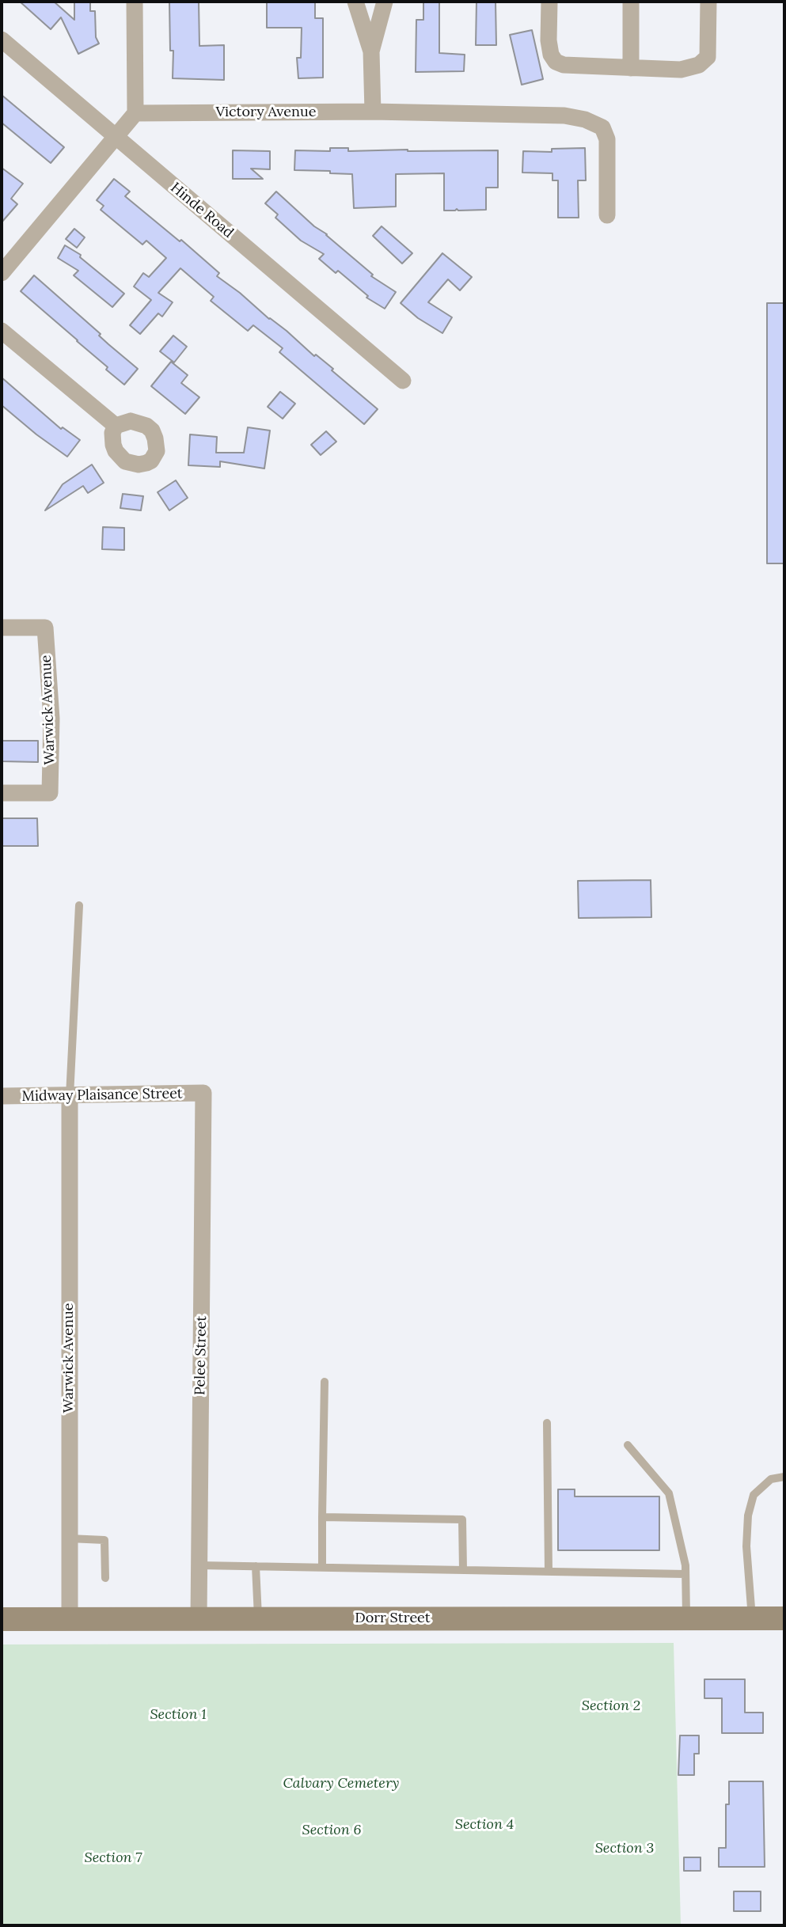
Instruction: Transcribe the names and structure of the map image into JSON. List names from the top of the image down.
{
  "streets": {
    "main road": ["Dorr Street"],
    "street": [
      "Victory Avenue",
      "Hinde Road",
      "Warwick Avenue",
      "Midway Plaisance Street",
      "Pelee Street"
    ]
  },
  "crossings": [
    ["Warwick Avenue", "Midway Plaisance Street"],
    ["Warwick Avenue", "Dorr Street"],
    ["Midway Plaisance Street", "Pelee Street"],
    ["Pelee Street", "Dorr Street"]
  ],
  "parks": [
    "Section 2",
    "Section 1",
    "Calvary Cemetery",
    "Section 4",
    "Section 6",
    "Section 3",
    "Section 7"
  ]
}
